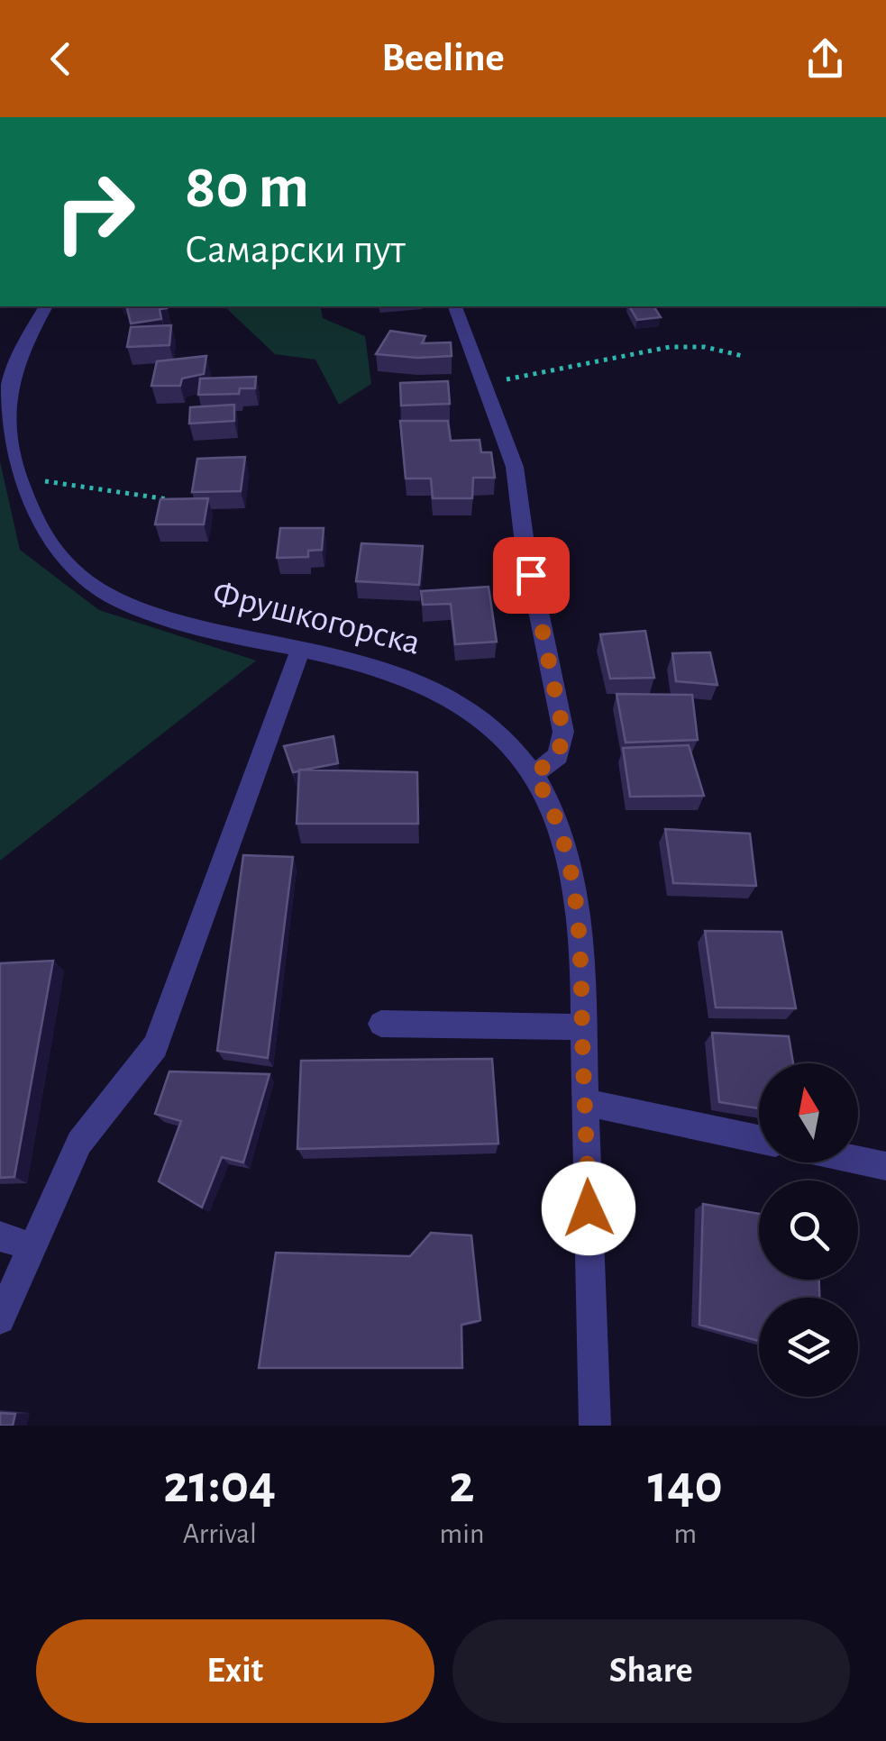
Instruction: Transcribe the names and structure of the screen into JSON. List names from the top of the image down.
{
  "streets": {
    "street": ["Фрушкогорска"]
  },
  "north": "top",
  "page": {
    "header": "Beeline",
    "turn": ["80 m", "Самарски пут"],
    "eta": [
      "21:04",
      "Arrival",
      "2",
      "min",
      "140",
      "m"
    ],
    "buttons": ["Exit", "Share"]
  }
}
